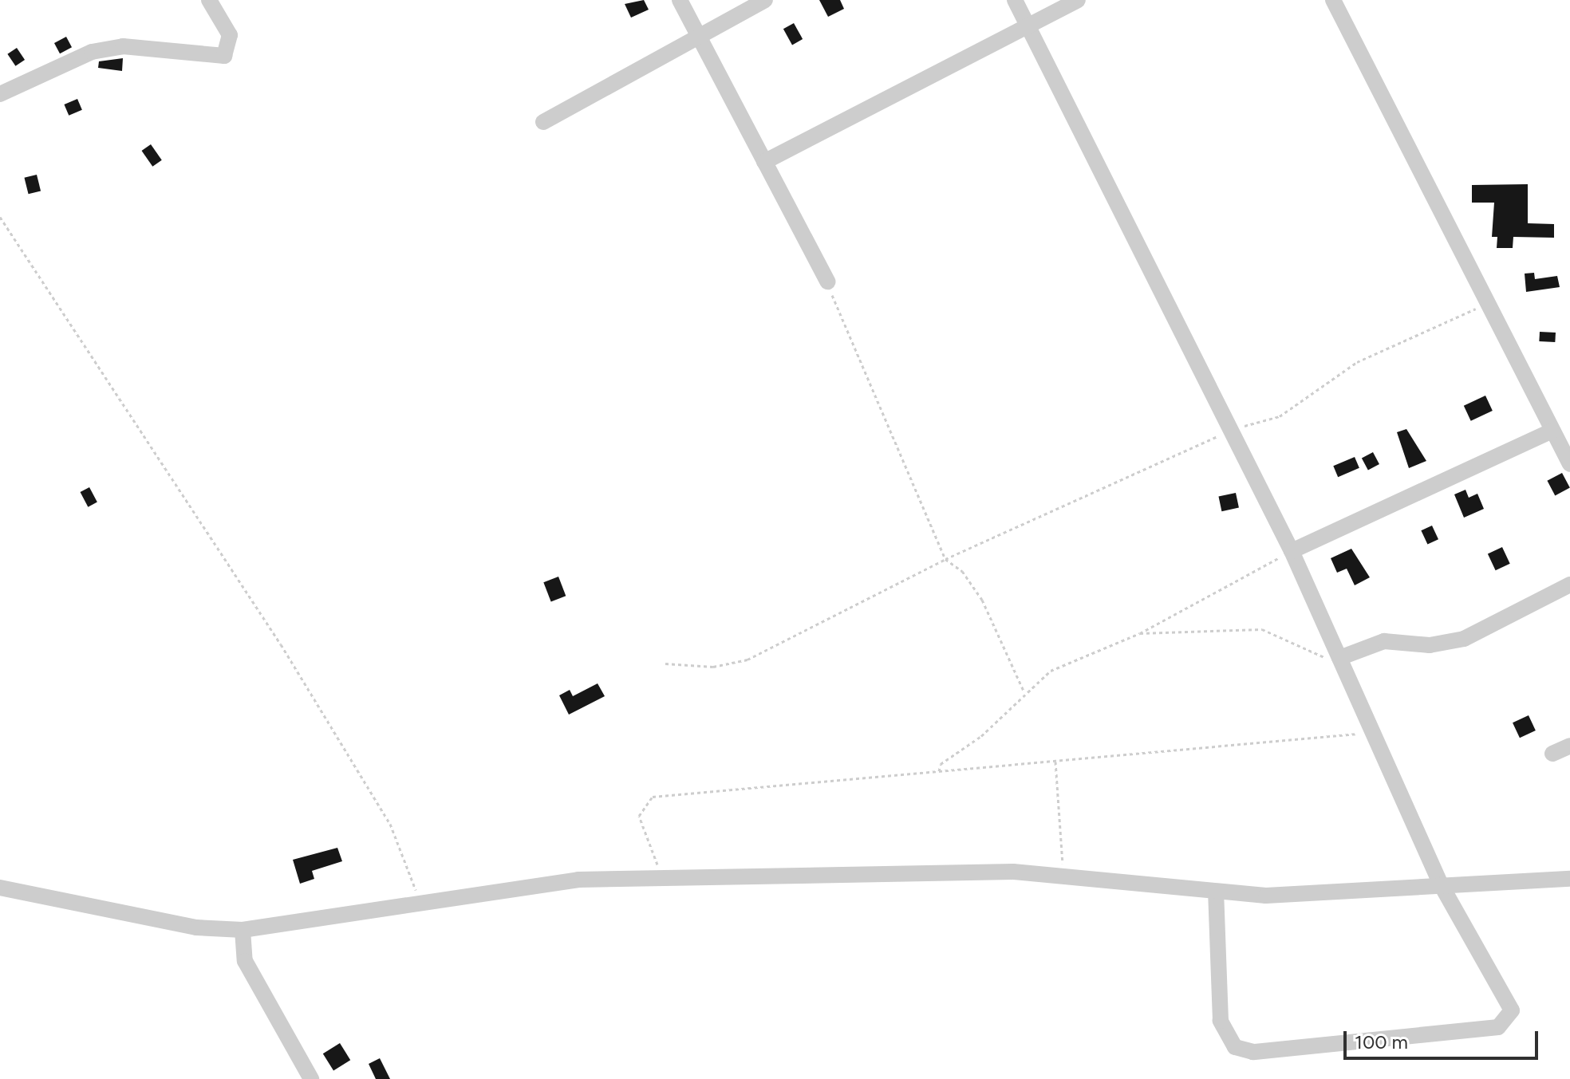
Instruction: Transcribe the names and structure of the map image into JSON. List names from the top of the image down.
{
  "scale_bar": "100 m"
}
